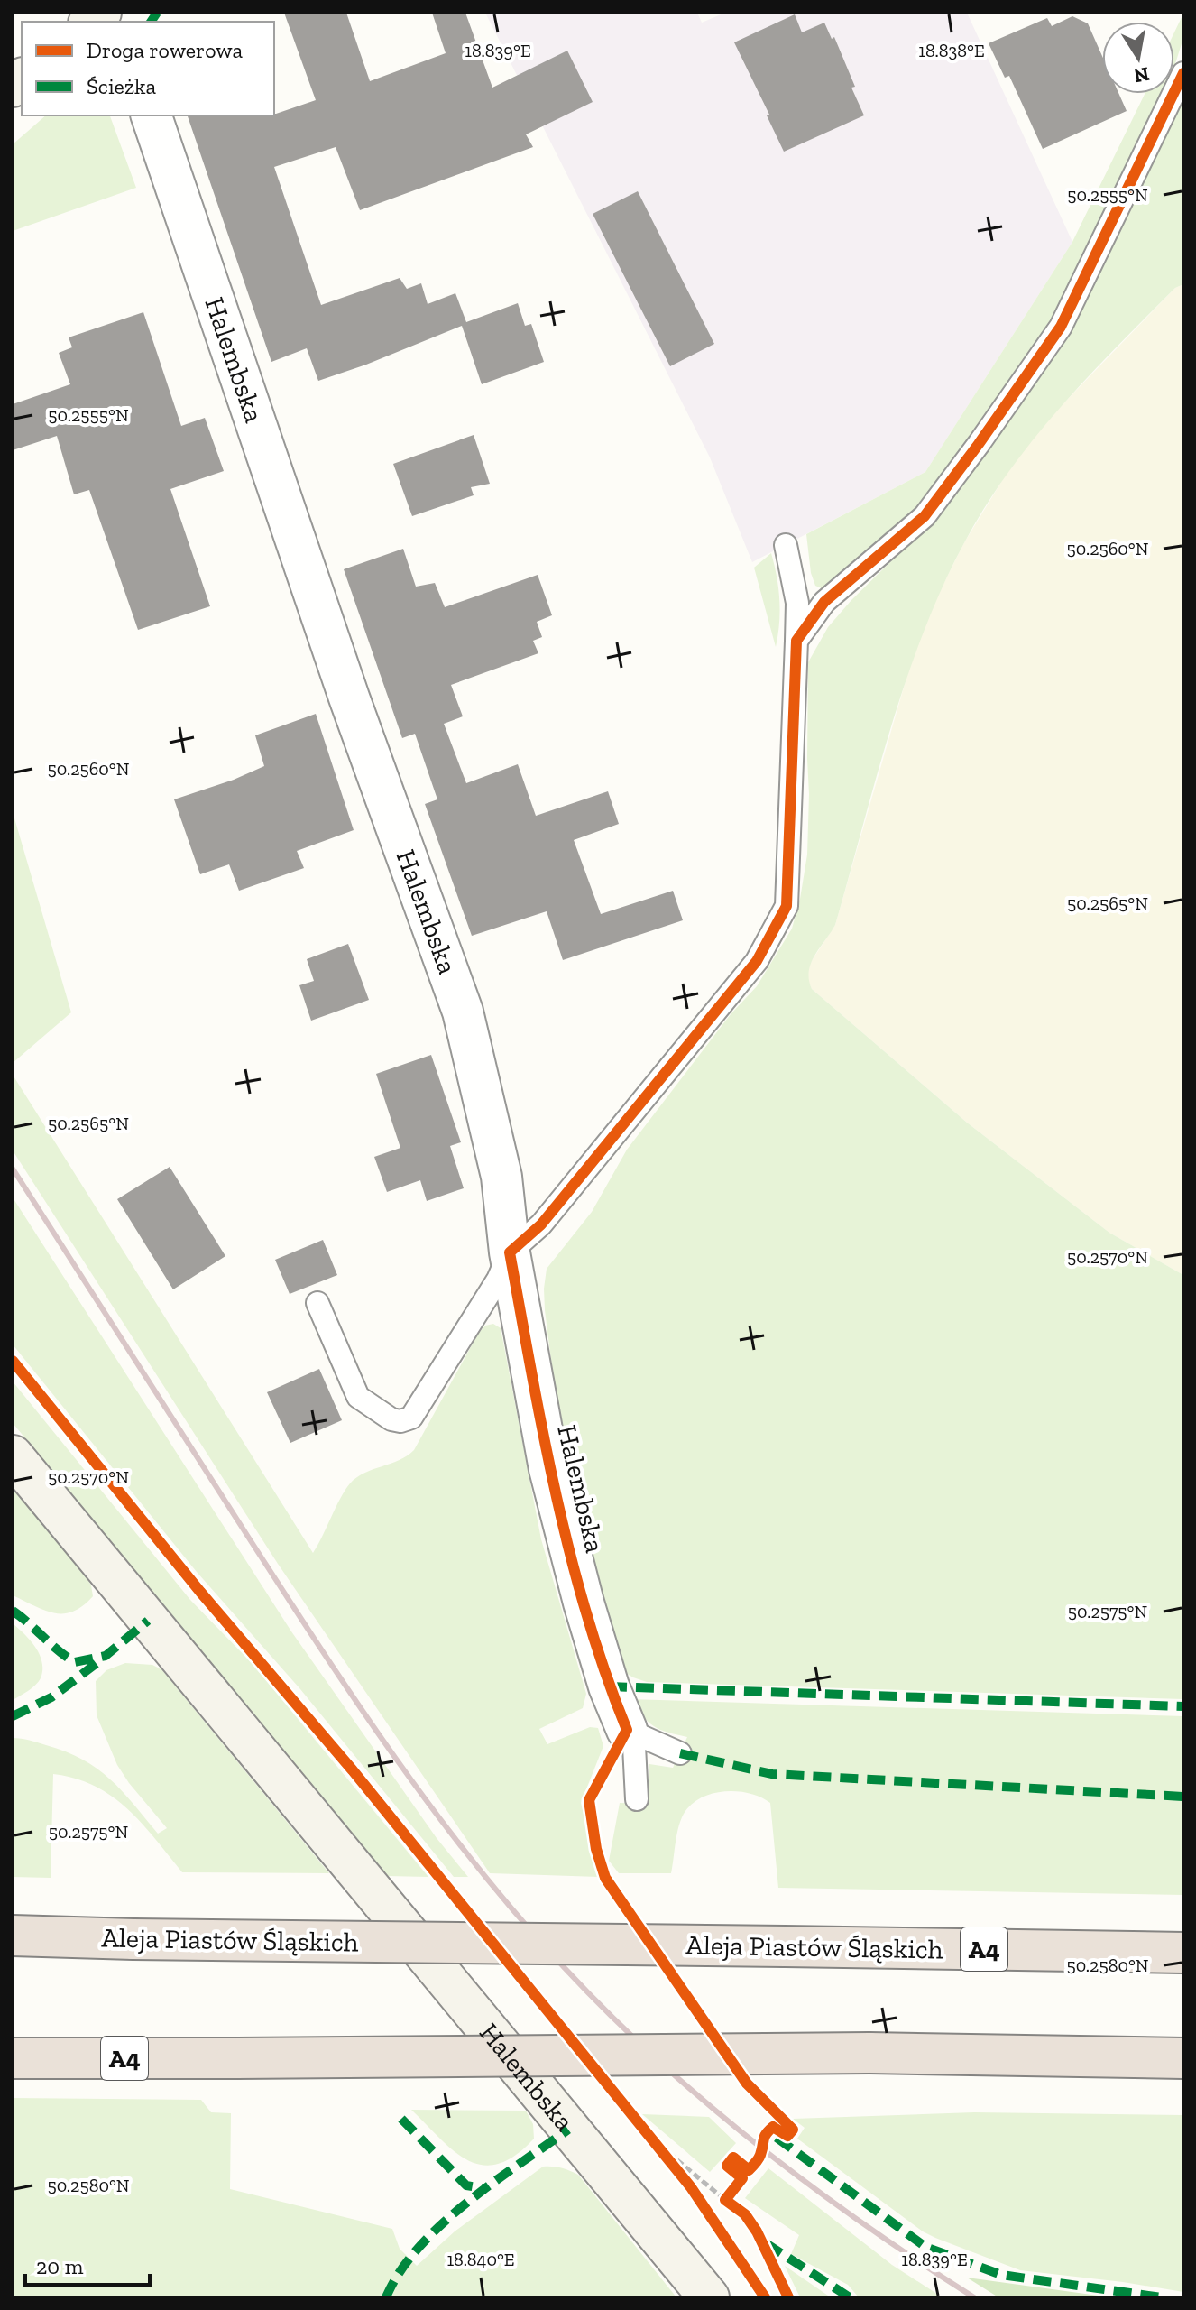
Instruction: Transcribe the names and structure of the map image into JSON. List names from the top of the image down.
{
  "streets": {
    "highway": ["Aleja Piastów Śląskich", "A4"],
    "street": ["Halembska"]
  },
  "legend": ["Droga rowerowa", "Ścieżka"],
  "scale_bar": "20 m",
  "north": "bottom",
  "coordinates": [
    "18.839°E",
    "18.838°E",
    "50.2555°N",
    "50.2560°N",
    "50.2565°N",
    "50.2570°N",
    "50.2575°N",
    "50.2580°N",
    "18.840°E"
  ]
}
